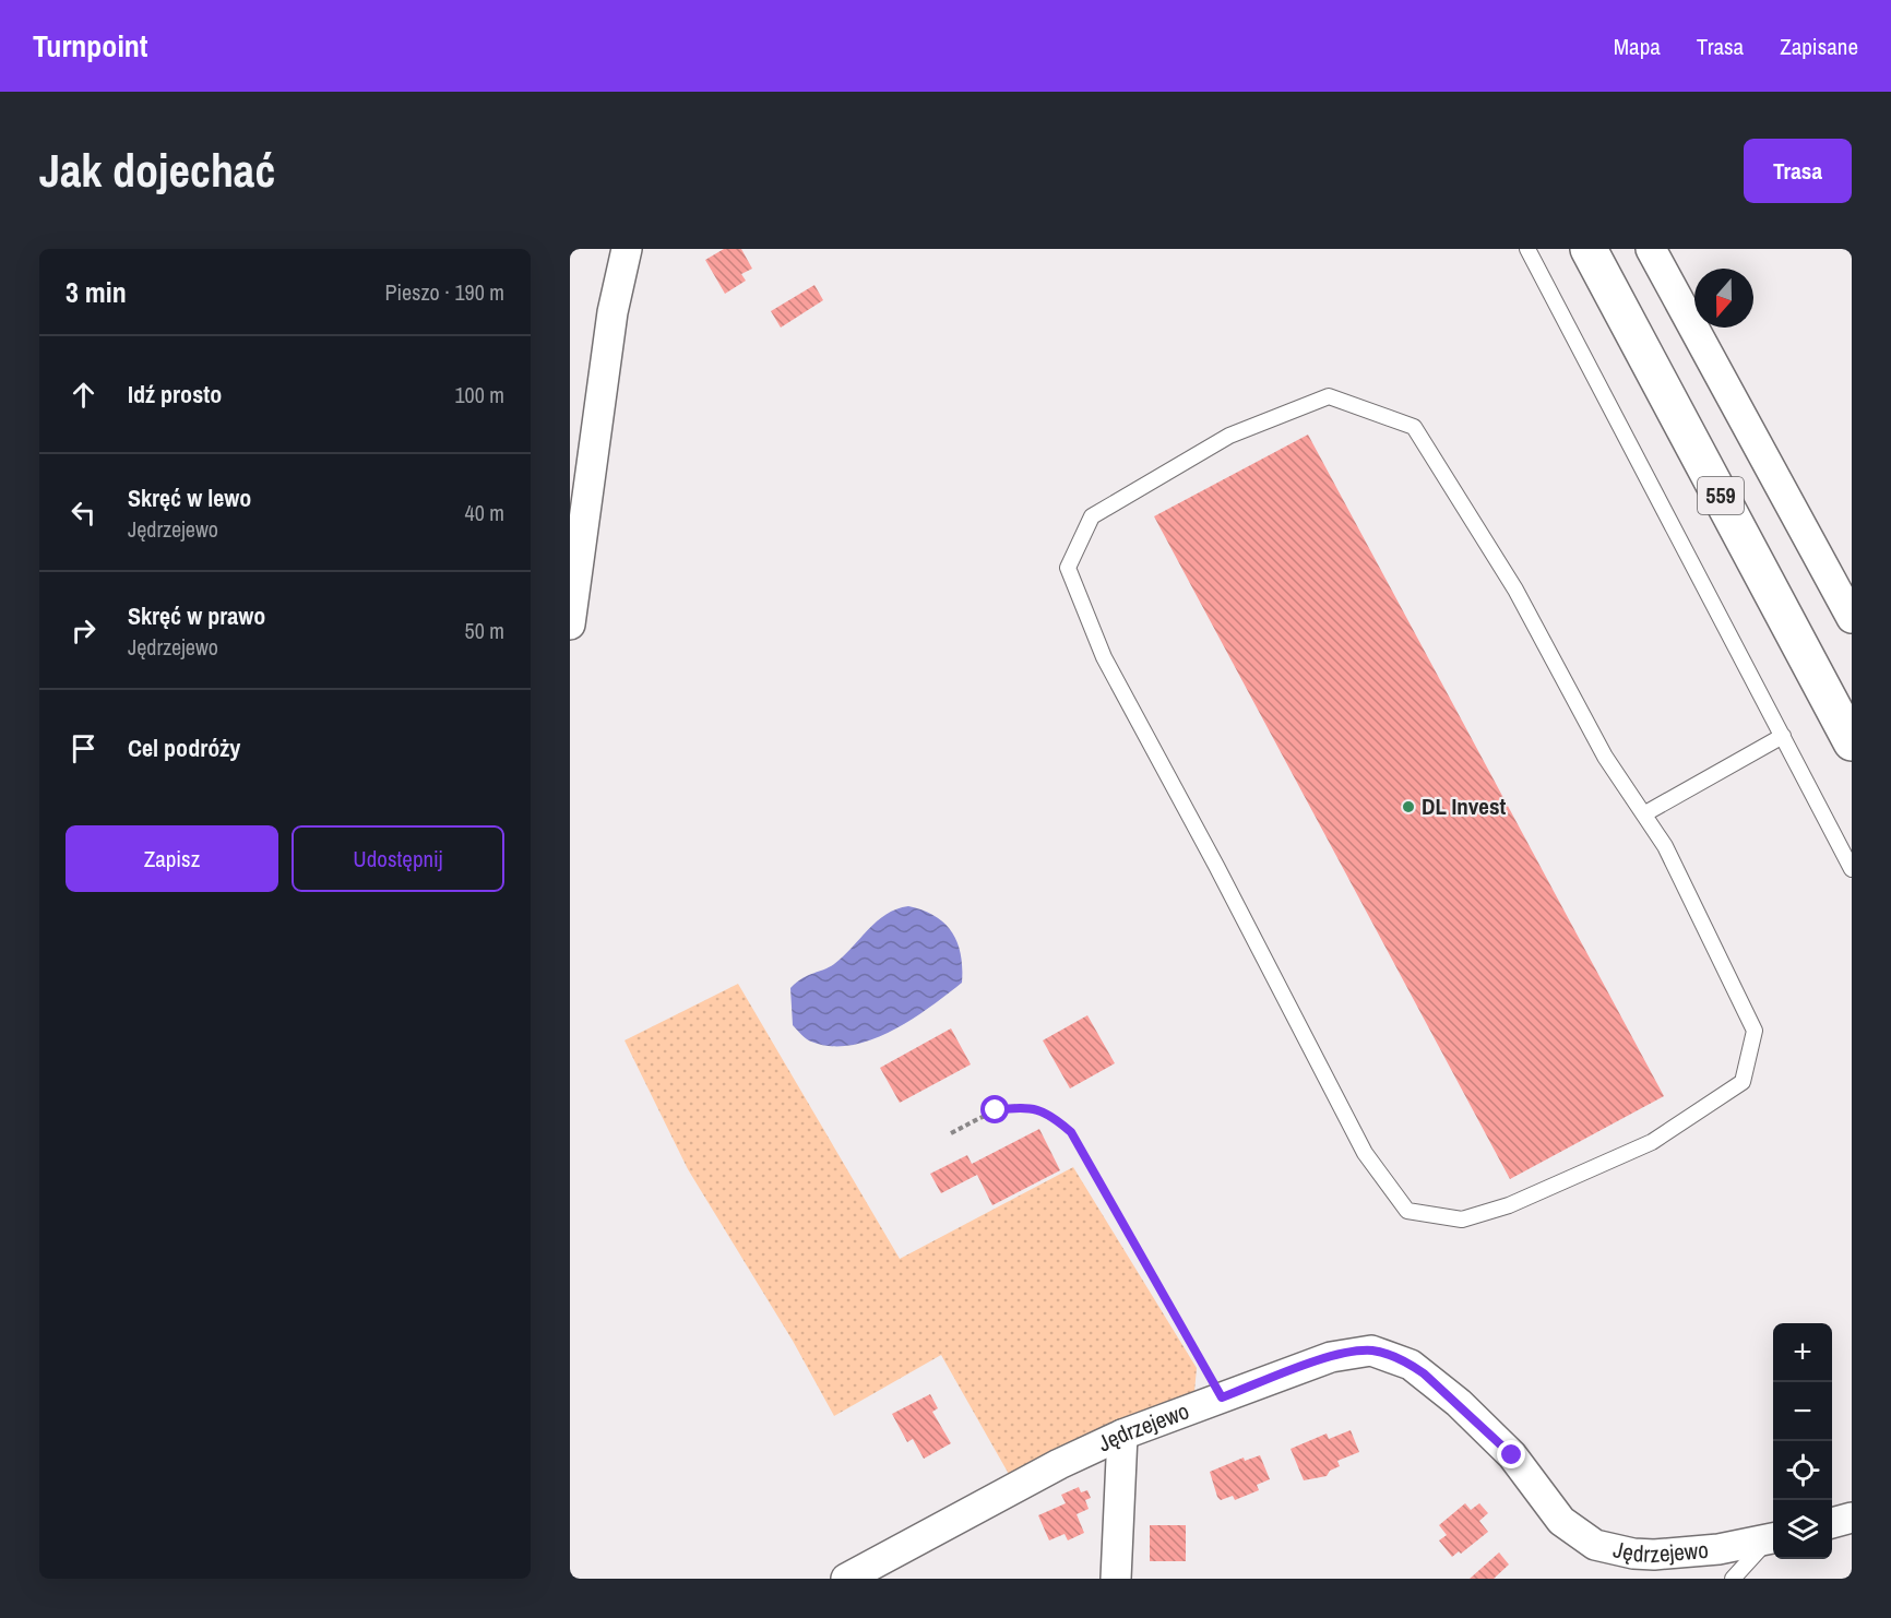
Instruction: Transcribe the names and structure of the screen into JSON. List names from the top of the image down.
{
  "streets": {
    "main road": ["559"],
    "street": ["Jędrzejewo"]
  },
  "places": ["DL Invest"],
  "north": "bottom",
  "page": {
    "header": "Turnpoint",
    "nav": ["Mapa", "Trasa", "Zapisane"],
    "buttons": [
      "Trasa",
      ["Zapisz", "Udostępnij"]
    ],
    "title": "Jak dojechać",
    "heading": ["3 min", "Pieszo · 190 m"],
    "list": [
      ["Idź prosto", "100 m"],
      ["Skręć w lewo", "Jędrzejewo", "40 m"],
      ["Skręć w prawo", "Jędrzejewo", "50 m"],
      "Cel podróży"
    ],
    "map_buttons": ["+", "−"]
  }
}
